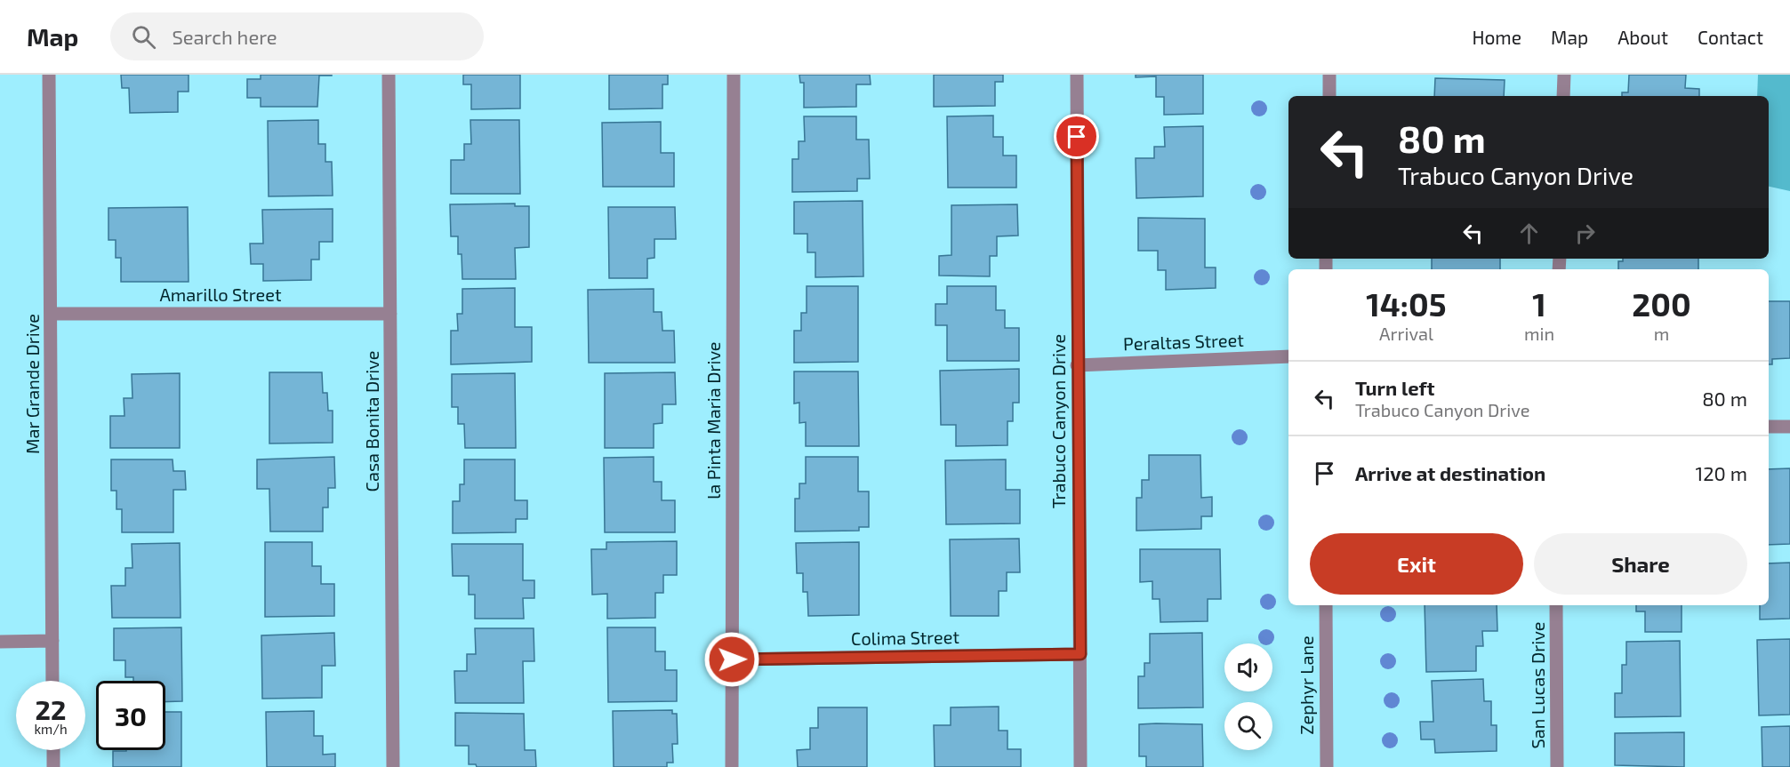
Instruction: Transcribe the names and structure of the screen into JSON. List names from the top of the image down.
{
  "streets": {
    "street": [
      "Amarillo Street",
      "Peraltas Street",
      "Mar Grande Drive",
      "la Pinta Maria Drive",
      "Casa Bonita Drive",
      "Trabuco Canyon Drive",
      "Colima Street",
      "Zephyr Lane",
      "San Lucas Drive"
    ]
  },
  "crossings": [
    ["Amarillo Street", "Mar Grande Drive"],
    ["Amarillo Street", "Casa Bonita Drive"],
    ["Peraltas Street", "Trabuco Canyon Drive"],
    ["la Pinta Maria Drive", "Colima Street"],
    ["Trabuco Canyon Drive", "Colima Street"]
  ],
  "page": {
    "header": "Map",
    "search": "Search here",
    "nav": [
      "Home",
      "Map",
      "About",
      "Contact"
    ],
    "turn": ["80 m", "Trabuco Canyon Drive"],
    "eta": [
      "14:05",
      "Arrival",
      "1",
      "min",
      "200",
      "m"
    ],
    "list": [
      {
        "name": "Turn left",
        "note": "Trabuco Canyon Drive",
        "value": "80 m"
      },
      {
        "name": "Arrive at destination",
        "value": "120 m"
      }
    ],
    "buttons": ["Exit", "Share"],
    "speed": "22 km/h",
    "limit": "30"
  }
}
